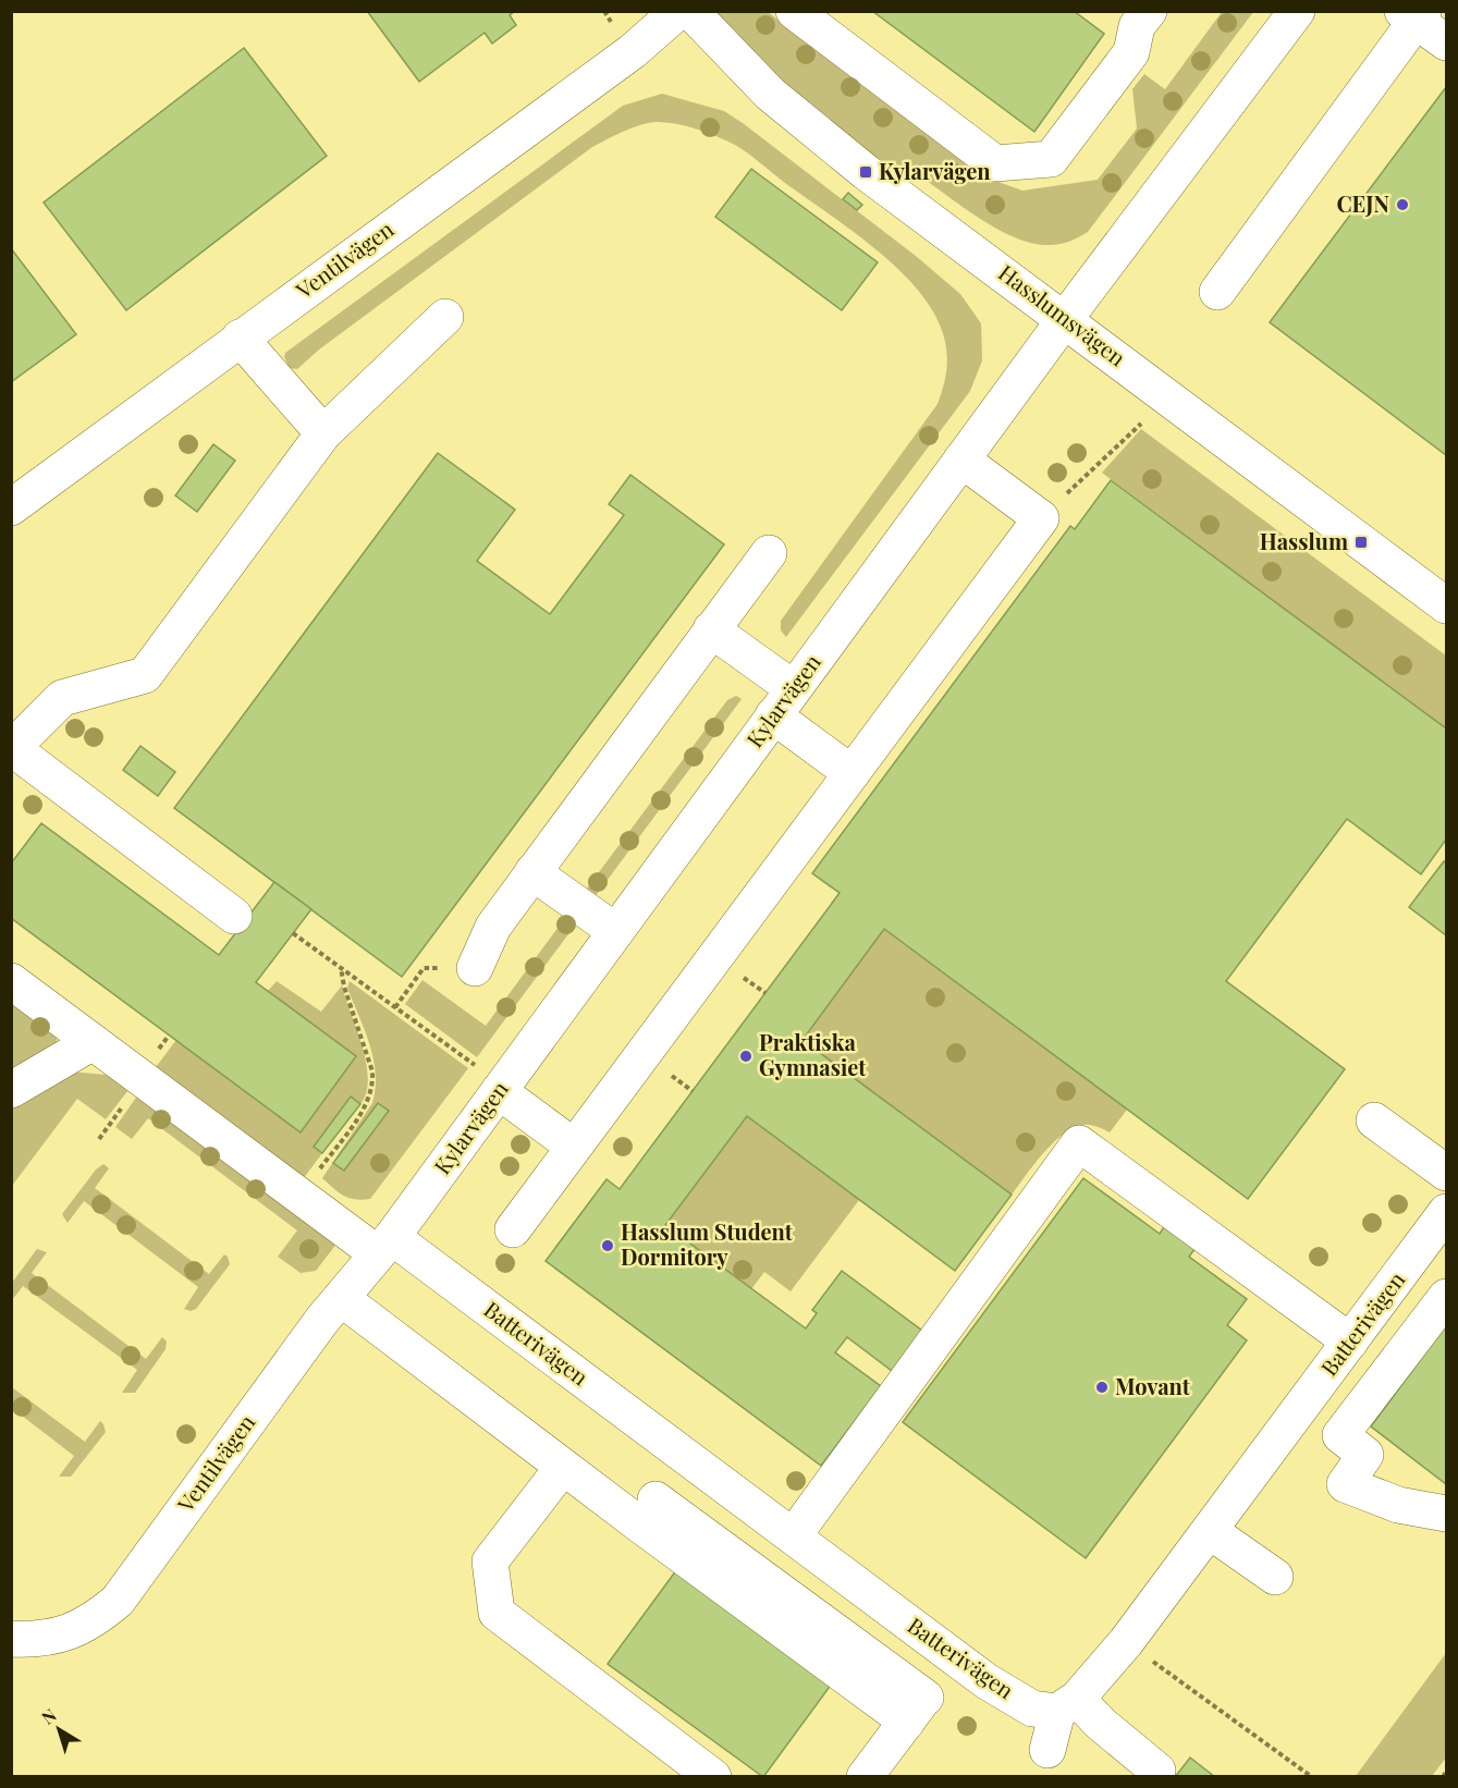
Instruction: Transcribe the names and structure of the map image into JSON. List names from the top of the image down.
{
  "streets": {
    "street": [
      "Ventilvägen",
      "Hasslumsvägen",
      "Kylarvägen",
      "Batterivägen"
    ]
  },
  "crossings": [
    ["Ventilvägen", "Kylarvägen"],
    ["Ventilvägen", "Batterivägen"],
    ["Hasslumsvägen", "Kylarvägen"],
    ["Kylarvägen", "Batterivägen"]
  ],
  "places": {
    "transit": ["Kylarvägen", "Hasslum"],
    "other": [
      "CEJN",
      "Praktiska Gymnasiet",
      "Hasslum Student Dormitory",
      "Movant"
    ]
  },
  "north": "top left"
}
